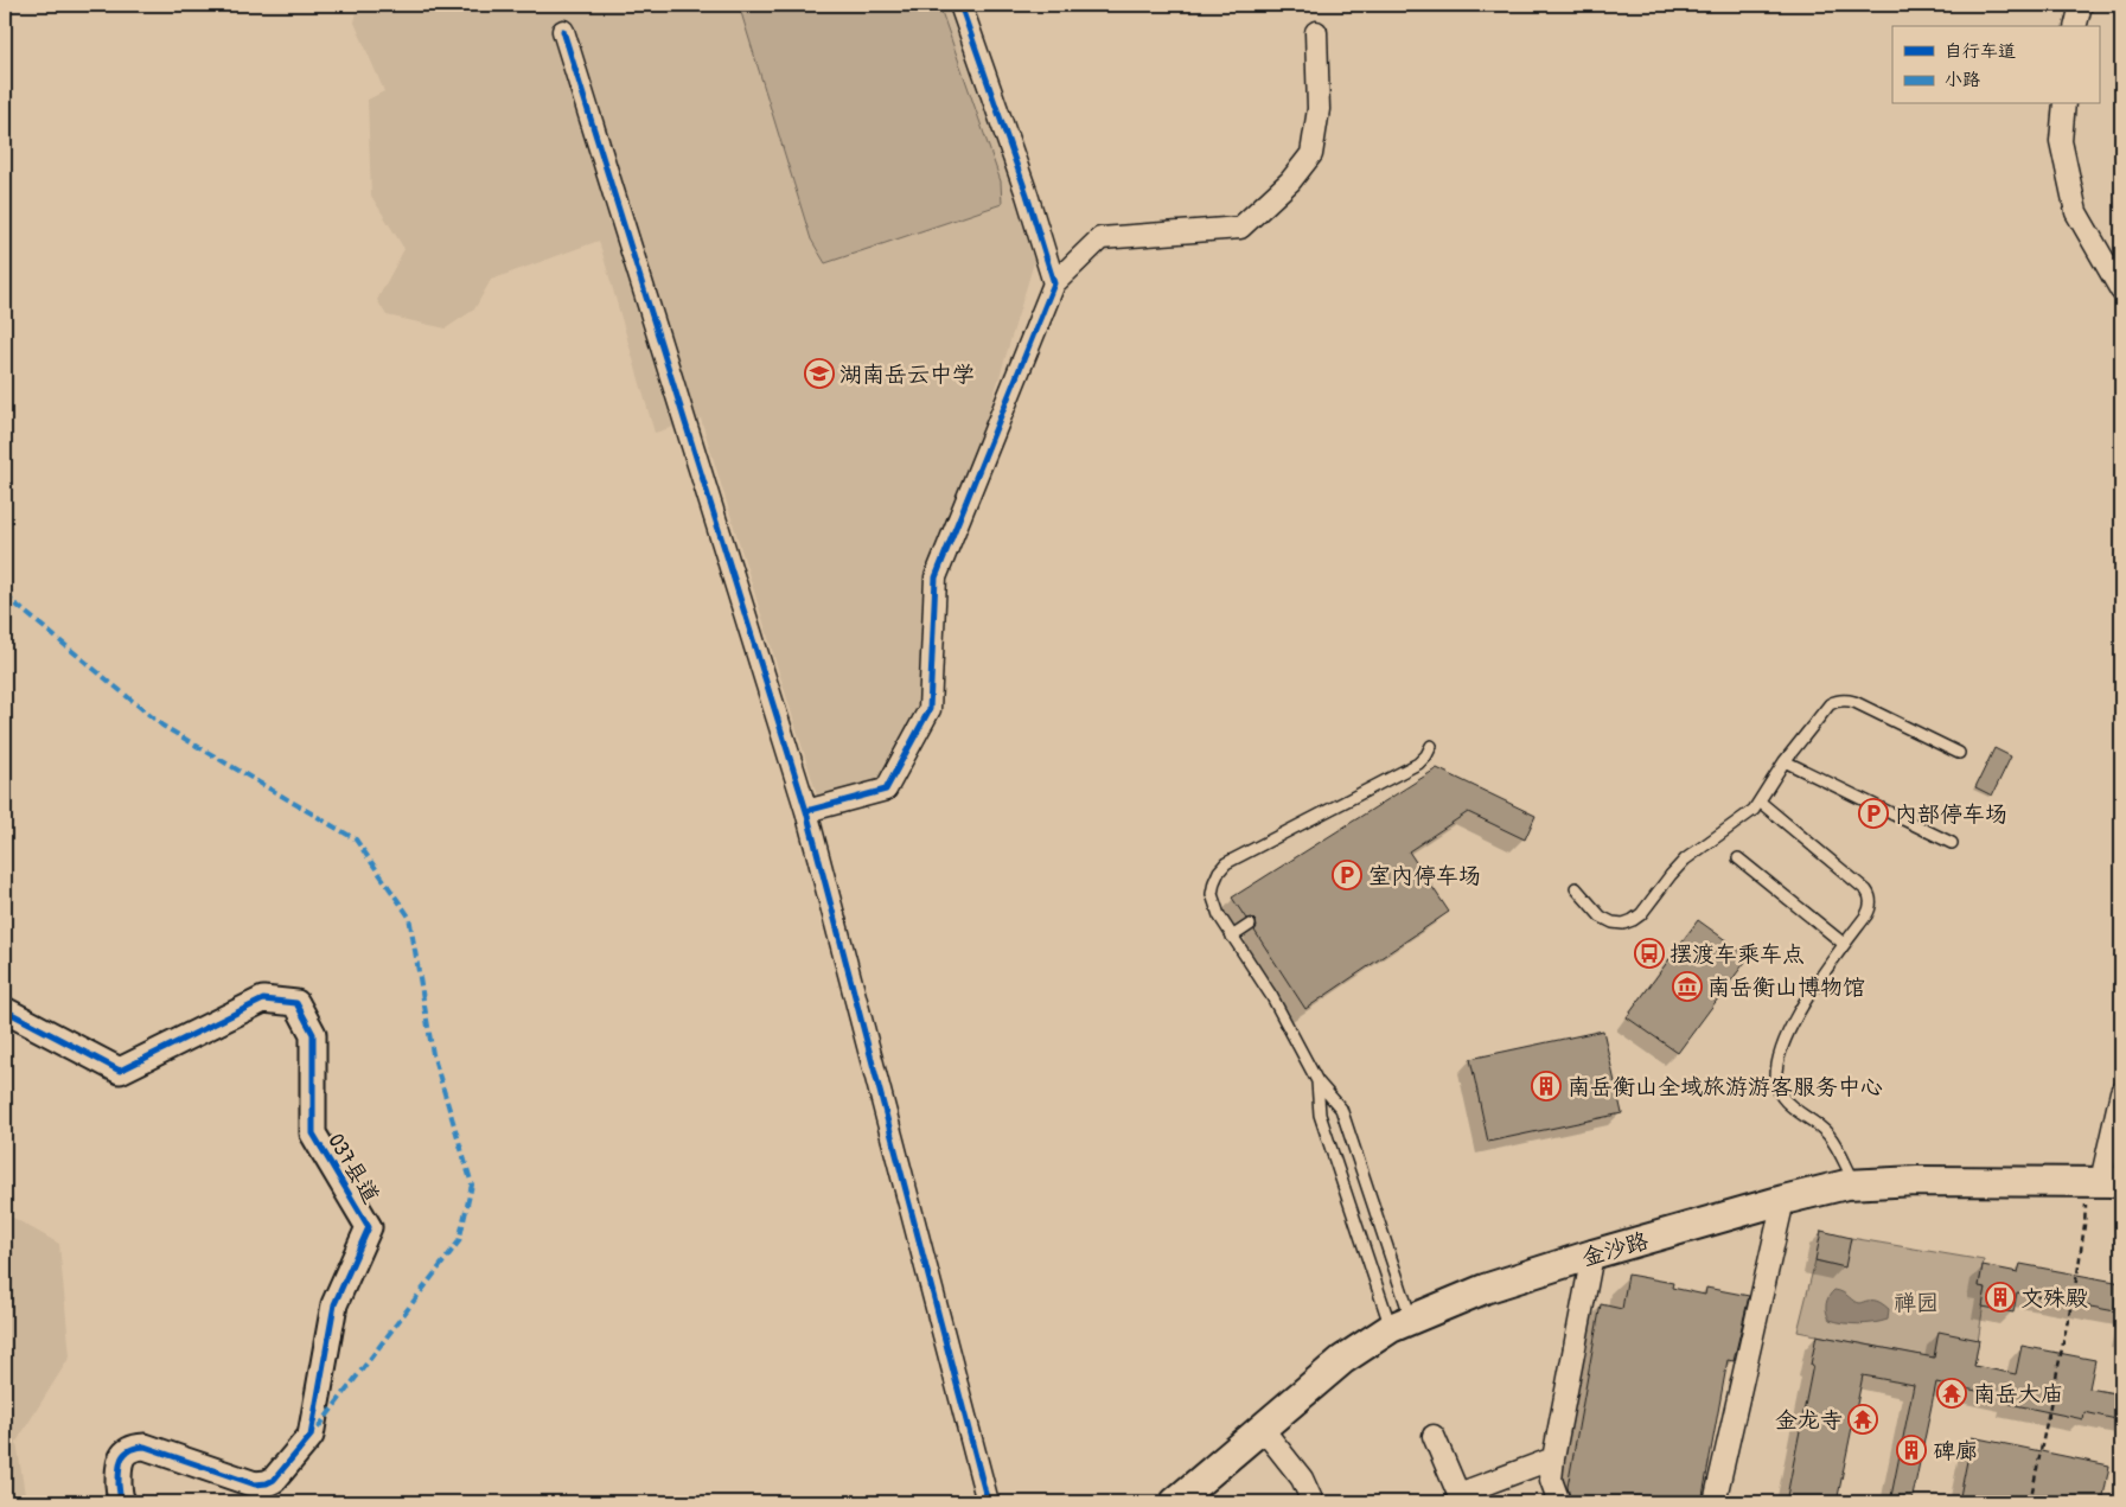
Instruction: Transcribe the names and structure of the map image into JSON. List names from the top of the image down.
{
  "streets": {
    "main road": ["金沙路"],
    "street": ["037县道"]
  },
  "parks": ["禅园"],
  "places": {
    "school or university": ["湖南岳云中学"],
    "parking": ["内部停车场", "室内停车场"],
    "bus stop": ["摆渡车乘车点"],
    "museum": ["南岳衡山博物馆"],
    "building": ["南岳衡山全域旅游游客服务中心", "文殊殿", "碑廊"],
    "temple": ["南岳大庙", "金龙寺"]
  },
  "legend": ["自行车道", "小路"]
}
